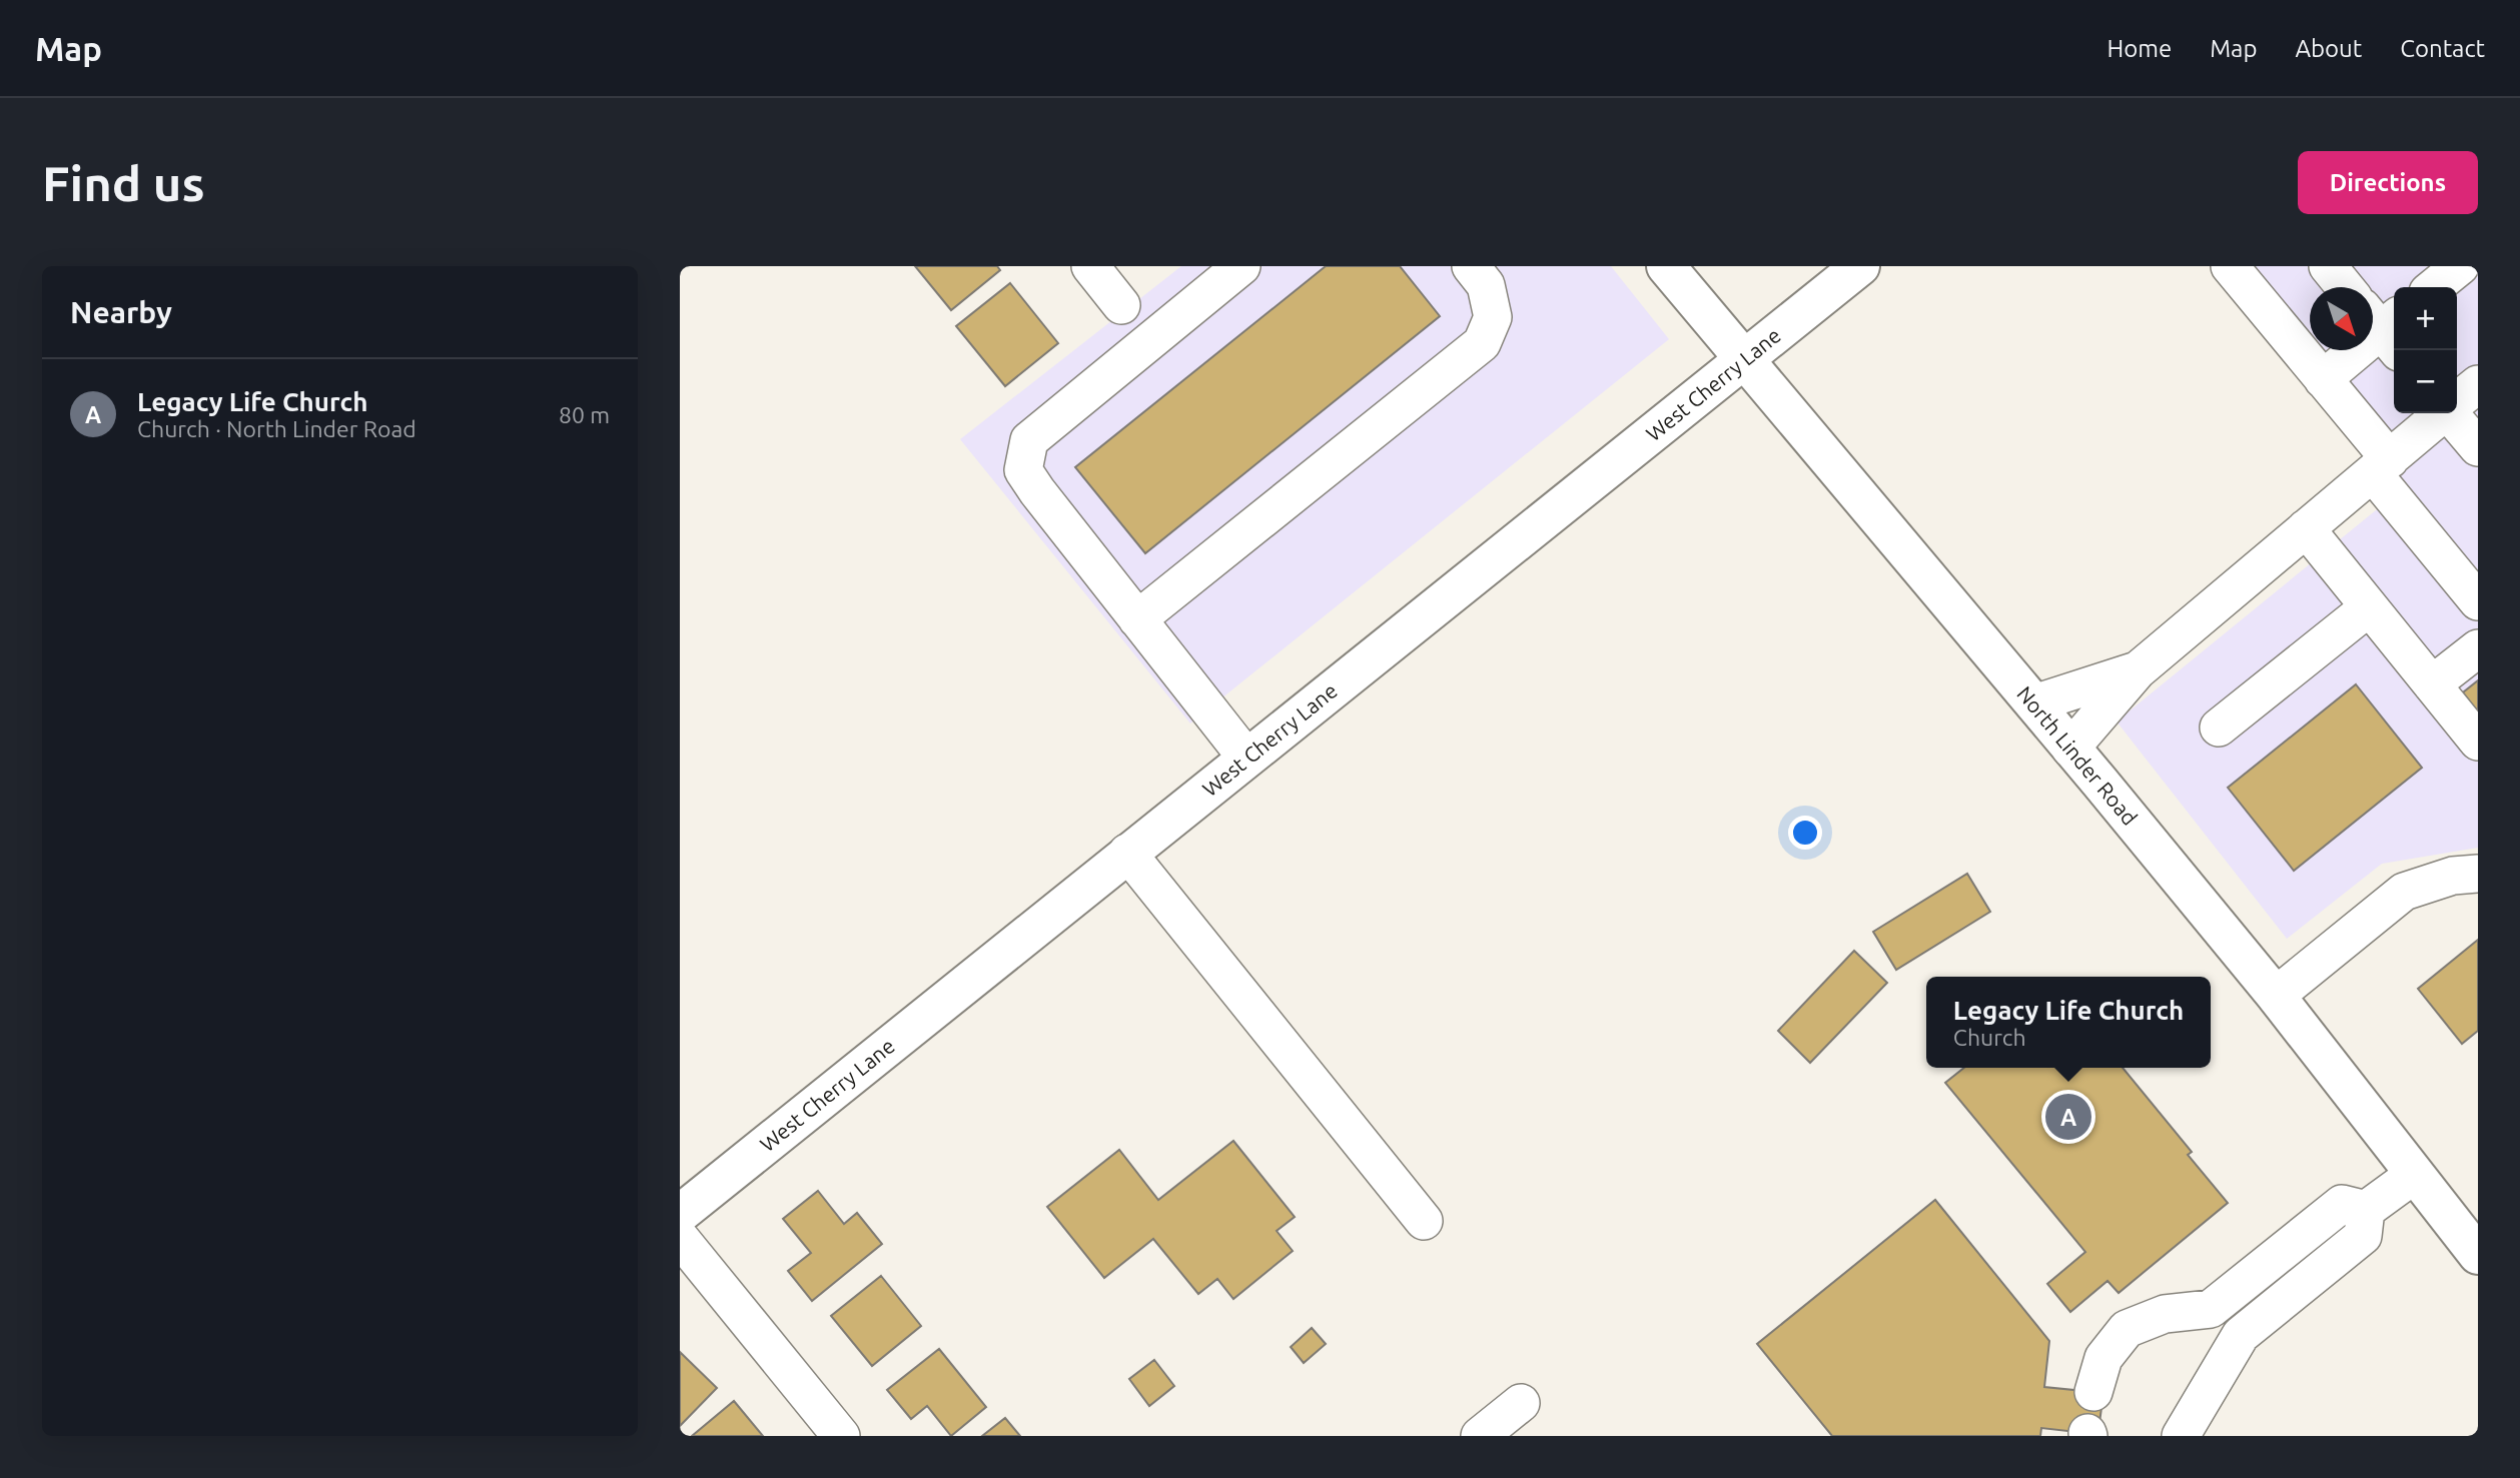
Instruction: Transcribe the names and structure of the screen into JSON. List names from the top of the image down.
{
  "streets": {
    "main road": ["West Cherry Lane", "North Linder Road"]
  },
  "crossings": [
    ["West Cherry Lane", "North Linder Road"]
  ],
  "north": "bottom right",
  "page": {
    "header": "Map",
    "nav": [
      "Home",
      "Map",
      "About",
      "Contact"
    ],
    "buttons": "Directions",
    "title": "Find us",
    "heading": "Nearby",
    "map_buttons": ["+", "−"],
    "list": [
      {
        "mark": "A",
        "name": "Legacy Life Church",
        "note": "Church · North Linder Road",
        "value": "80 m"
      }
    ],
    "popup": ["Legacy Life Church", "Church"],
    "pins": "A"
  }
}
